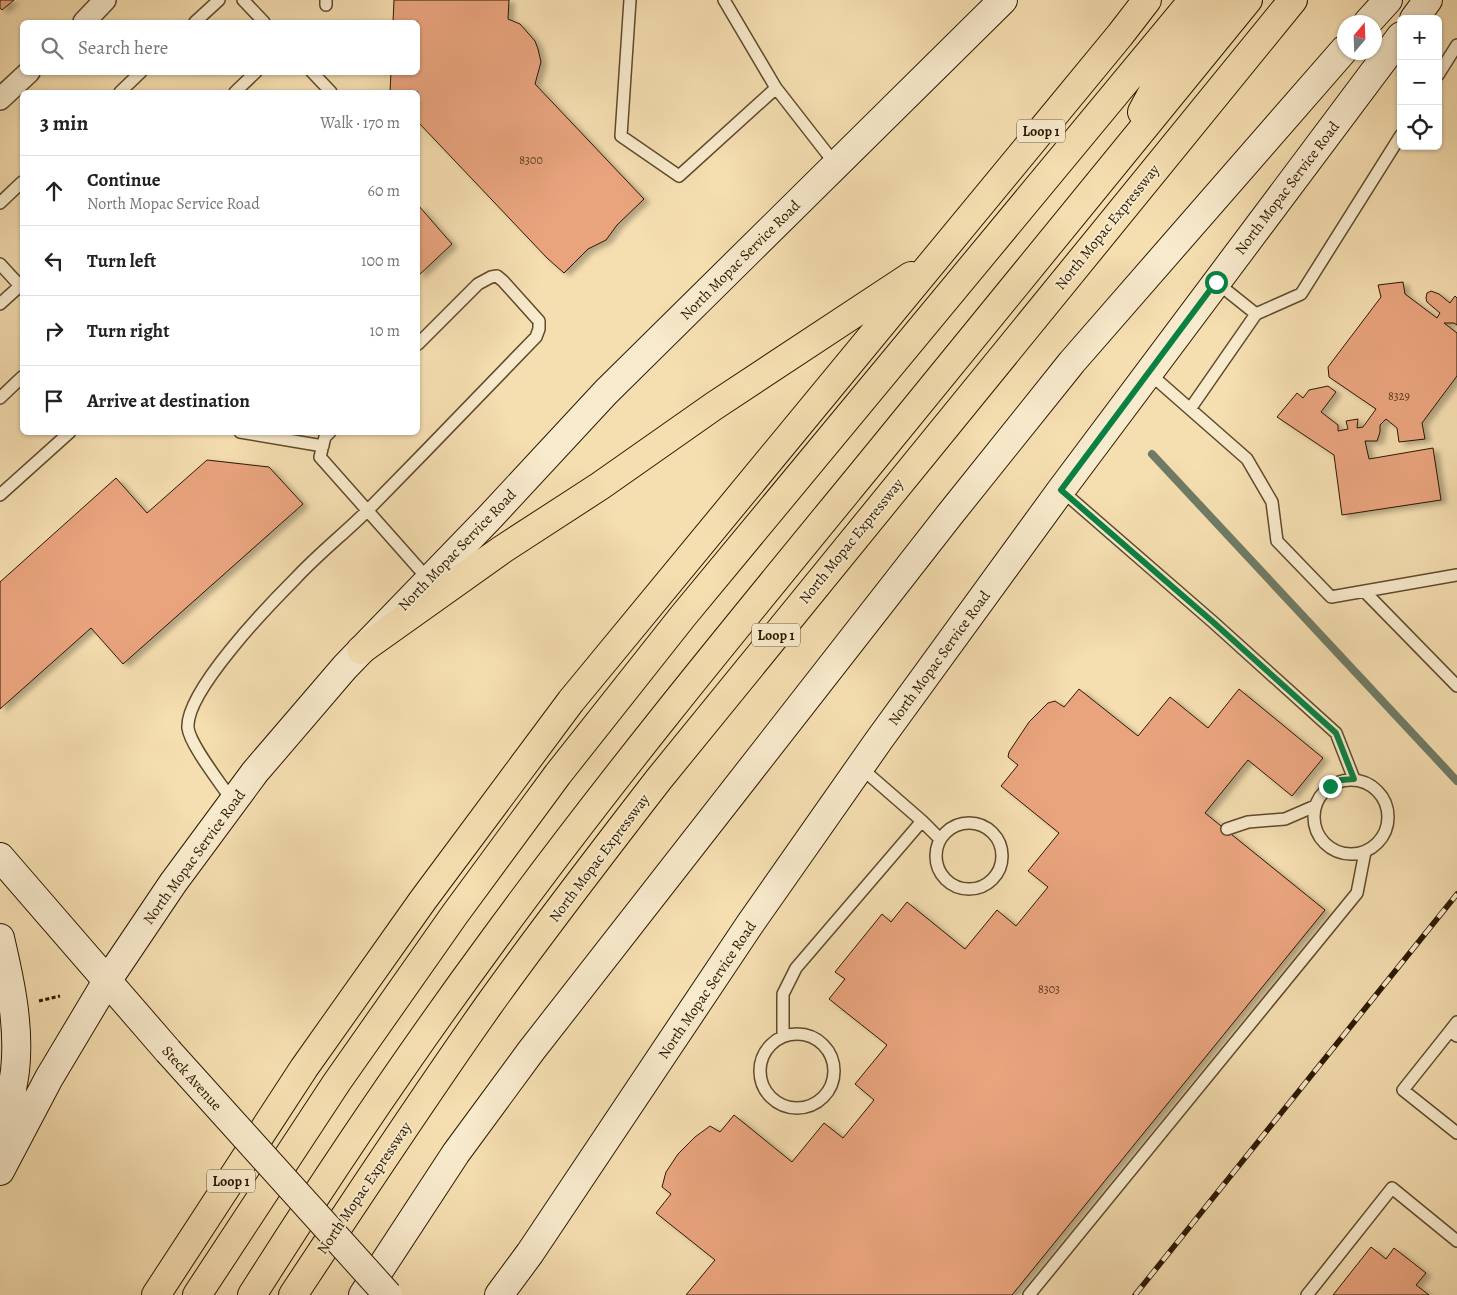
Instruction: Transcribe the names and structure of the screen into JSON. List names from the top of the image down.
{
  "streets": {
    "highway": ["Loop 1", "North Mopac Expressway"],
    "main road": ["North Mopac Service Road", "Steck Avenue"]
  },
  "crossings": [
    ["North Mopac Service Road", "Steck Avenue"]
  ],
  "house_numbers": ["8300", "8329", "8303"],
  "north": "top",
  "page": {
    "map_buttons": ["+", "−"],
    "search": "Search here",
    "heading": ["3 min", "Walk · 170 m"],
    "list": [
      ["Continue", "North Mopac Service Road", "60 m"],
      ["Turn left", "100 m"],
      ["Turn right", "10 m"],
      "Arrive at destination"
    ]
  }
}
